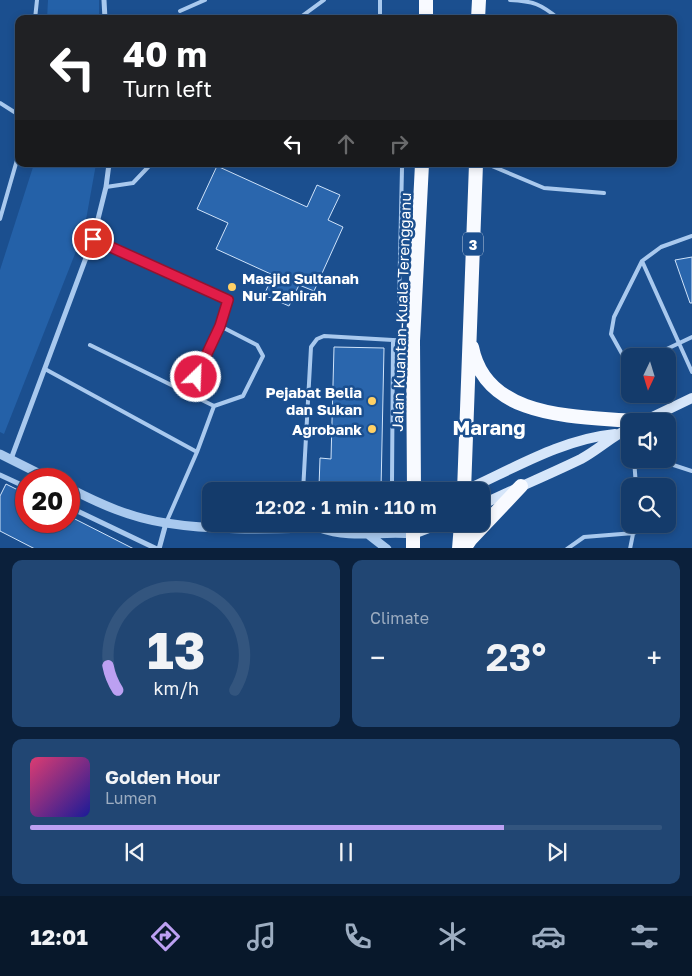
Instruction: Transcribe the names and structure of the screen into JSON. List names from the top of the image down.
{
  "streets": {
    "highway": ["3", "Jalan Kuantan-Kuala Terengganu"]
  },
  "districts": ["Marang"],
  "places": ["Masjid Sultanah Nur Zahirah", "Pejabat Belia dan Sukan", "Agrobank"],
  "north": "bottom",
  "page": {
    "turn": ["40 m", "Turn left"],
    "limit": "20",
    "trip": "12:02 · 1 min · 110 m",
    "tile": "Climate",
    "heat": ["−", "23°", "+"],
    "song": ["Golden Hour", "Lumen"],
    "tabs": "12:01",
    "gauge": ["13", "km/h"]
  }
}
